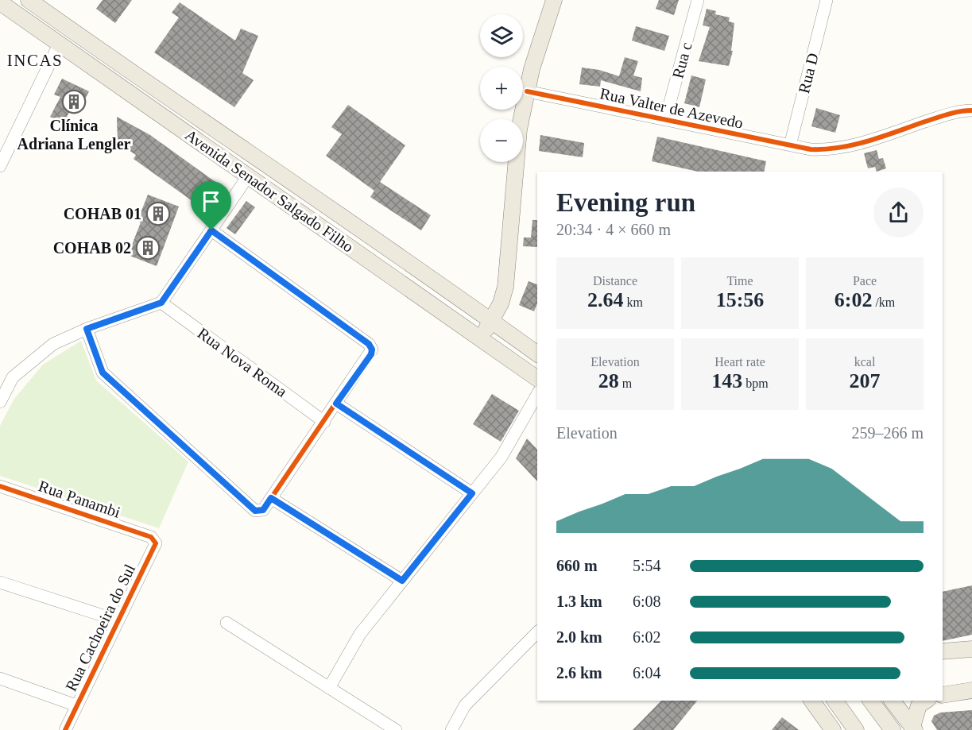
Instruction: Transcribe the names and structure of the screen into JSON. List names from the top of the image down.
{
  "streets": {
    "main road": ["Avenida Senador Salgado Filho"],
    "street": [
      "Rua c",
      "Rua D",
      "Rua Valter de Azevedo",
      "Rua Nova Roma",
      "Rua Panambi",
      "Rua Cachoeira do Sul"
    ]
  },
  "crossings": [
    ["Rua c", "Rua Valter de Azevedo"],
    ["Rua D", "Rua Valter de Azevedo"],
    ["Rua Panambi", "Rua Cachoeira do Sul"]
  ],
  "districts": ["INCAS"],
  "places": {
    "building": ["Clínica Adriana Lengler", "COHAB 01", "COHAB 02"]
  },
  "page": {
    "map_buttons": ["+", "−"],
    "heading": ["Evening run", "20:34 · 4 × 660 m"],
    "stats": [
      ["Distance", "2.64 km"],
      ["Time", "15:56"],
      ["Pace", "6:02 /km"],
      ["Elevation", "28 m"],
      ["Heart rate", "143 bpm"],
      ["kcal", "207"]
    ],
    "chart": ["Elevation", "259–266 m"],
    "list": [
      {
        "name": "660 m",
        "note": "5:54"
      },
      {
        "name": "1.3 km",
        "note": "6:08"
      },
      {
        "name": "2.0 km",
        "note": "6:02"
      },
      {
        "name": "2.6 km",
        "note": "6:04"
      }
    ]
  }
}
